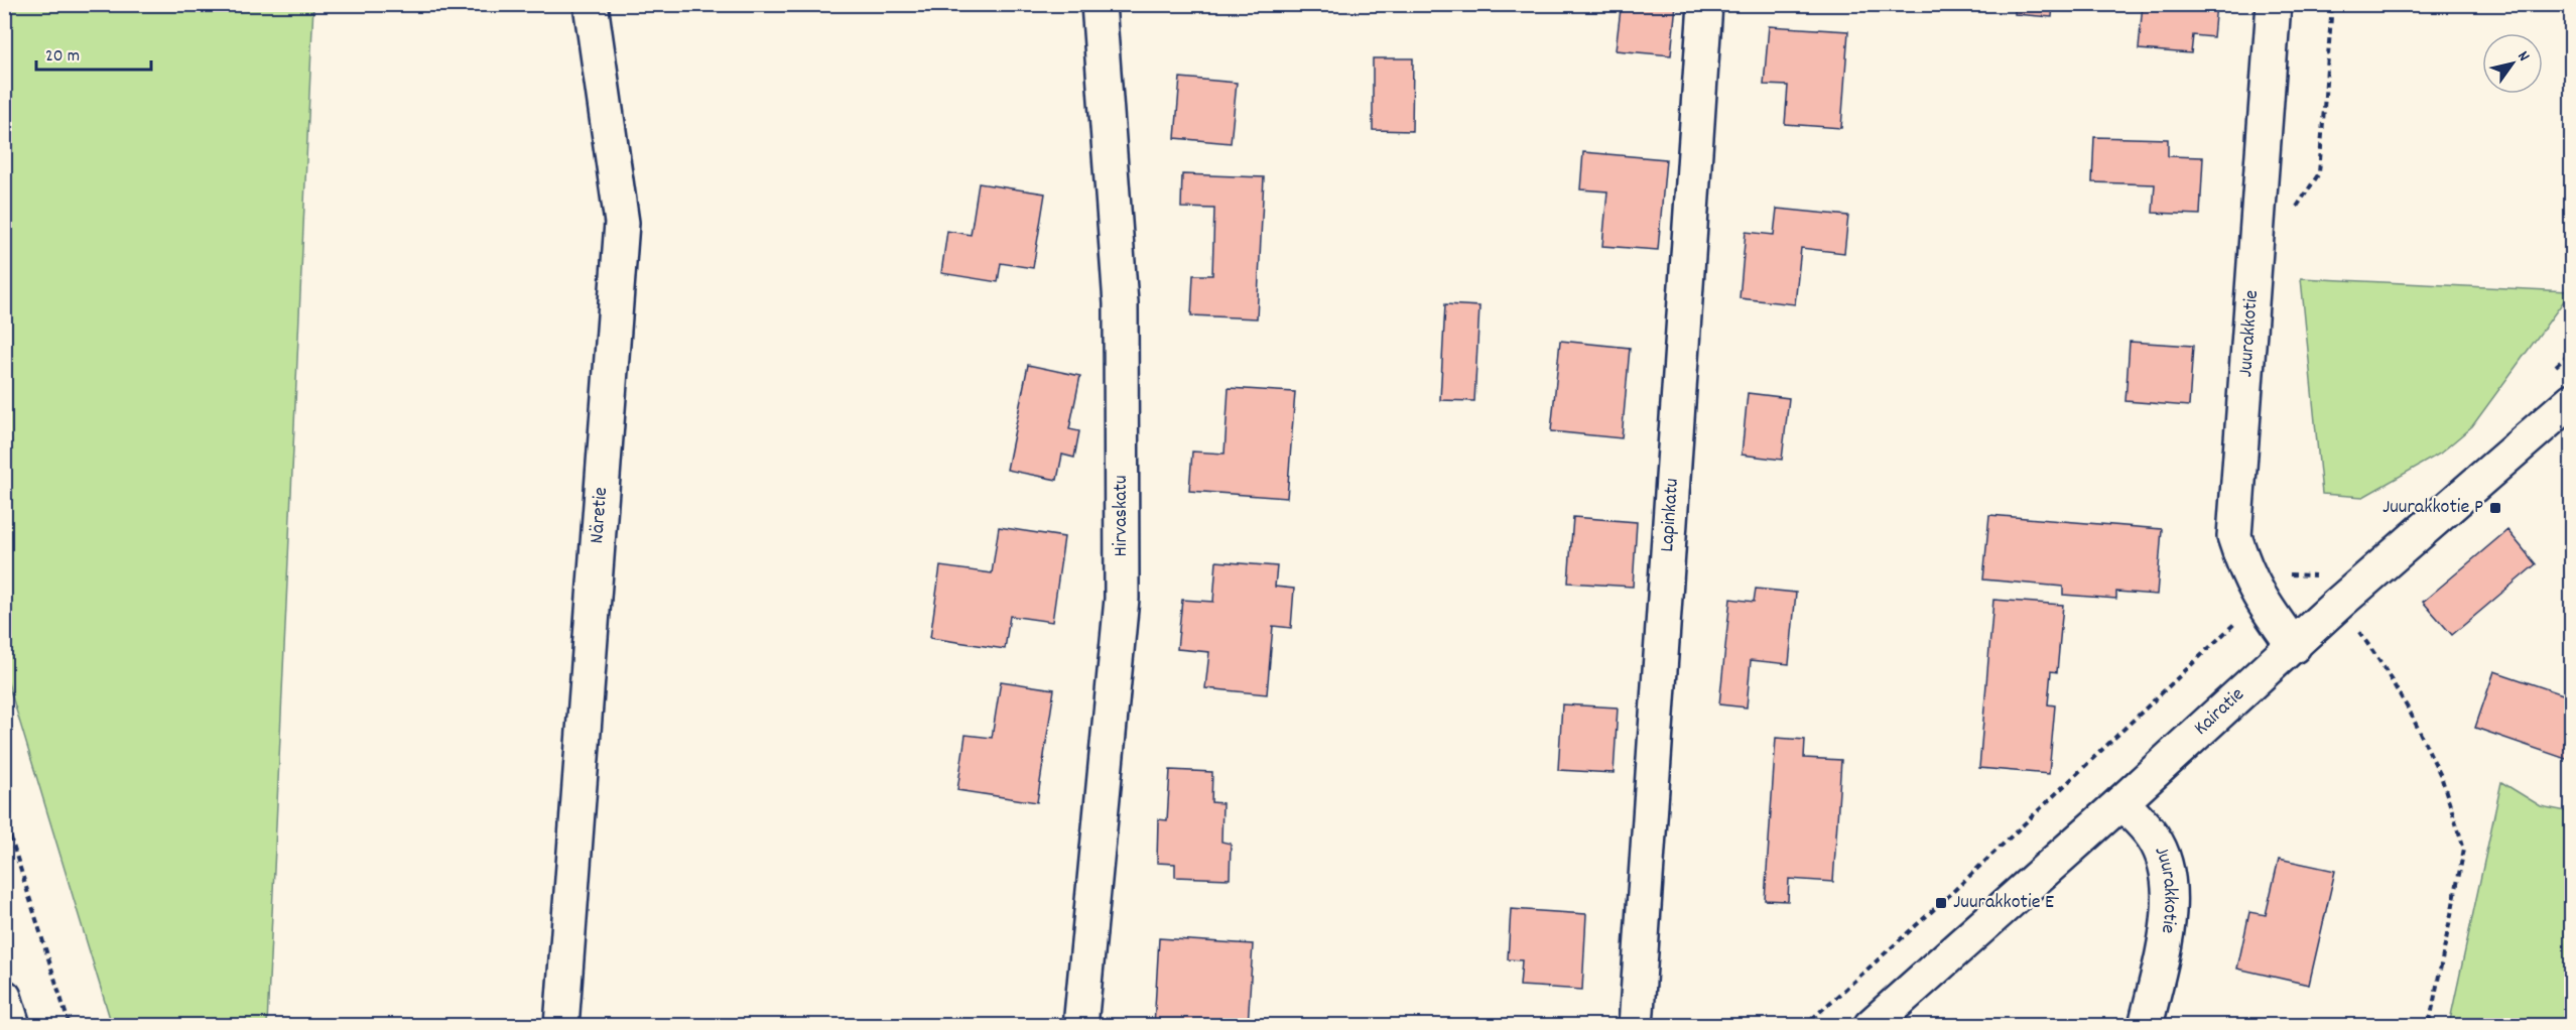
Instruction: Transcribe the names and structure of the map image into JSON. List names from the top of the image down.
{
  "streets": {
    "street": [
      "Juurakkotie",
      "Näretie",
      "Lapinkatu",
      "Hirvaskatu",
      "Kairatie"
    ]
  },
  "crossings": [
    ["Juurakkotie", "Kairatie"]
  ],
  "places": {
    "transit": ["Juurakkotie P", "Juurakkotie E"]
  },
  "scale_bar": "20 m",
  "north": "top right"
}
